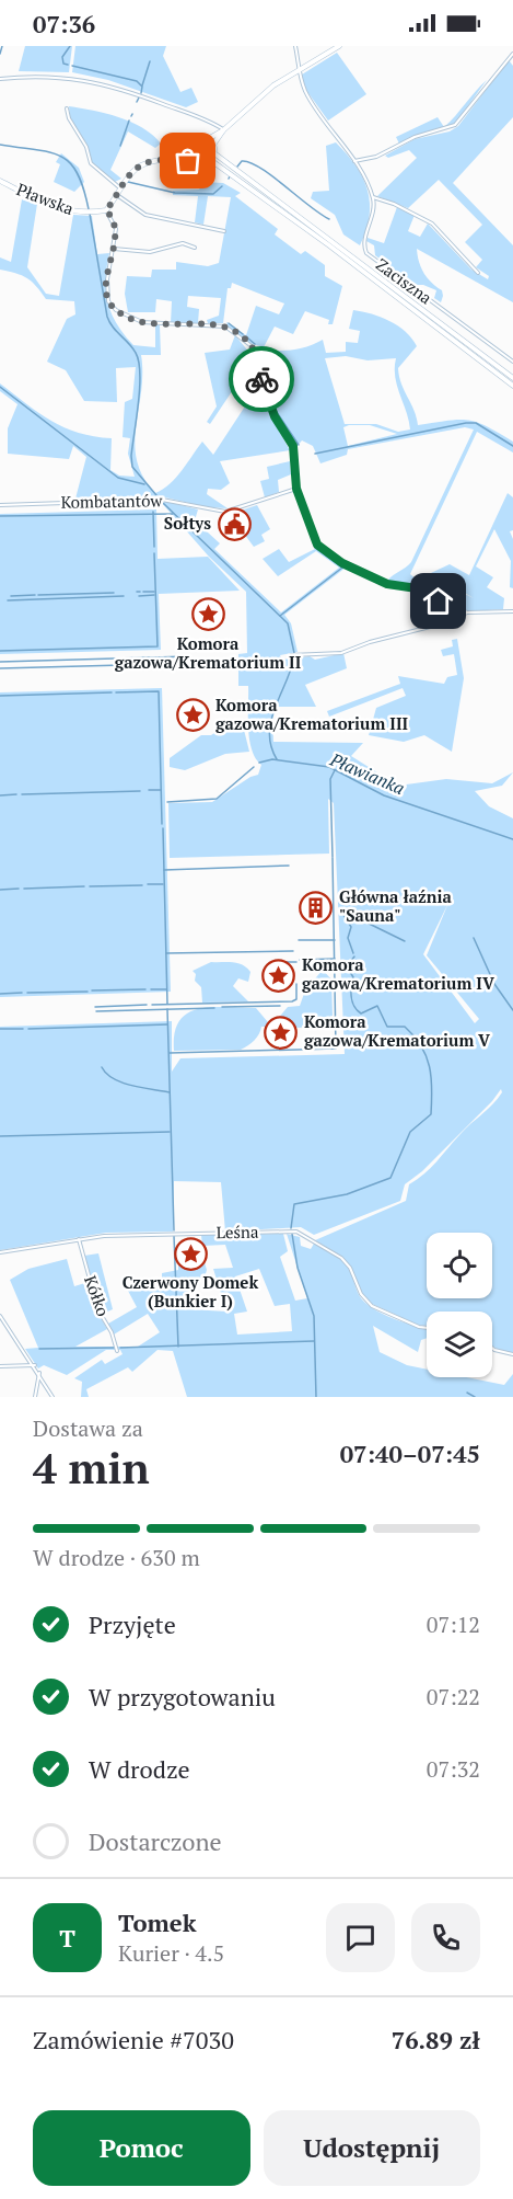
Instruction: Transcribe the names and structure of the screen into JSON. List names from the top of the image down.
{
  "streets": {
    "street": [
      "Pławska",
      "Zaciszna",
      "Kombatantów",
      "Leśna",
      "Kółko"
    ]
  },
  "crossings": [
    ["Leśna", "Kółko"]
  ],
  "water": ["Pławianka"],
  "places": {
    "public building": ["Sołtys"],
    "place": [
      "Komora gazowa/Krematorium II",
      "Komora gazowa/Krematorium III",
      "Komora gazowa/Krematorium IV",
      "Komora gazowa/Krematorium V",
      "Czerwony Domek (Bunkier I)"
    ],
    "building": ["Główna łaźnia \"Sauna\""]
  },
  "page": {
    "status": "07:36",
    "heading": ["4 min", "Dostawa za", "07:40–07:45"],
    "panel": [
      "Tomek",
      "Kurier · 4.5",
      "Zamówienie #7030",
      "76.89 zł"
    ],
    "bar": "W drodze · 630 m",
    "list": [
      ["Przyjęte", "07:12"],
      ["W przygotowaniu", "07:22"],
      ["W drodze", "07:32"],
      "Dostarczone"
    ],
    "round": "T",
    "buttons": ["Pomoc", "Udostępnij"]
  }
}
